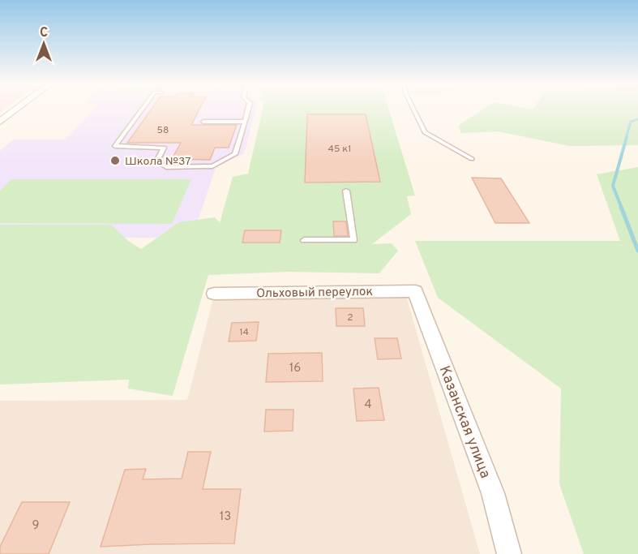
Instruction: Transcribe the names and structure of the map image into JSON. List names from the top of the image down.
{
  "streets": {
    "street": ["Ольховый переулок", "Казанская улица"]
  },
  "crossings": [
    ["Ольховый переулок", "Казанская улица"]
  ],
  "places": ["Школа №37"],
  "house_numbers": [
    "58",
    "45 к1",
    "2",
    "14",
    "16",
    "4",
    "13",
    "9"
  ],
  "north": "top"
}
